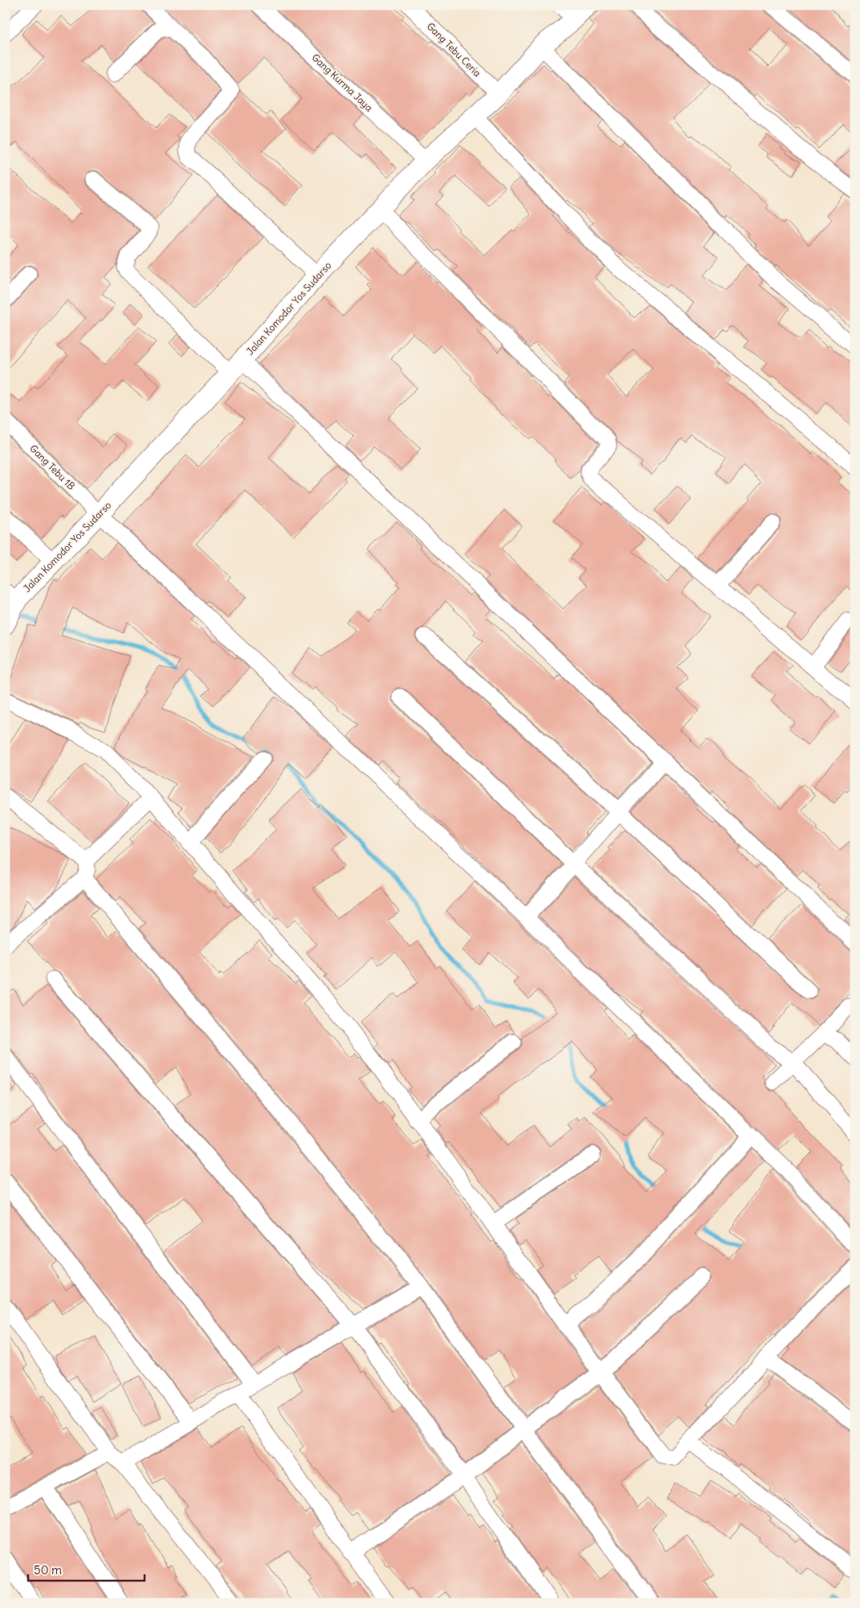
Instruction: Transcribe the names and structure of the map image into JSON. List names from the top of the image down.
{
  "streets": {
    "street": [
      "Gang Tebu Ceria",
      "Gang Kurma Jaya",
      "Jalan Komodor Yos Sudarso",
      "Gang Tebu 1B"
    ]
  },
  "crossings": [
    ["Gang Tebu Ceria", "Jalan Komodor Yos Sudarso"],
    ["Gang Kurma Jaya", "Jalan Komodor Yos Sudarso"],
    ["Jalan Komodor Yos Sudarso", "Gang Tebu 1B"]
  ],
  "scale_bar": "50 m"
}
